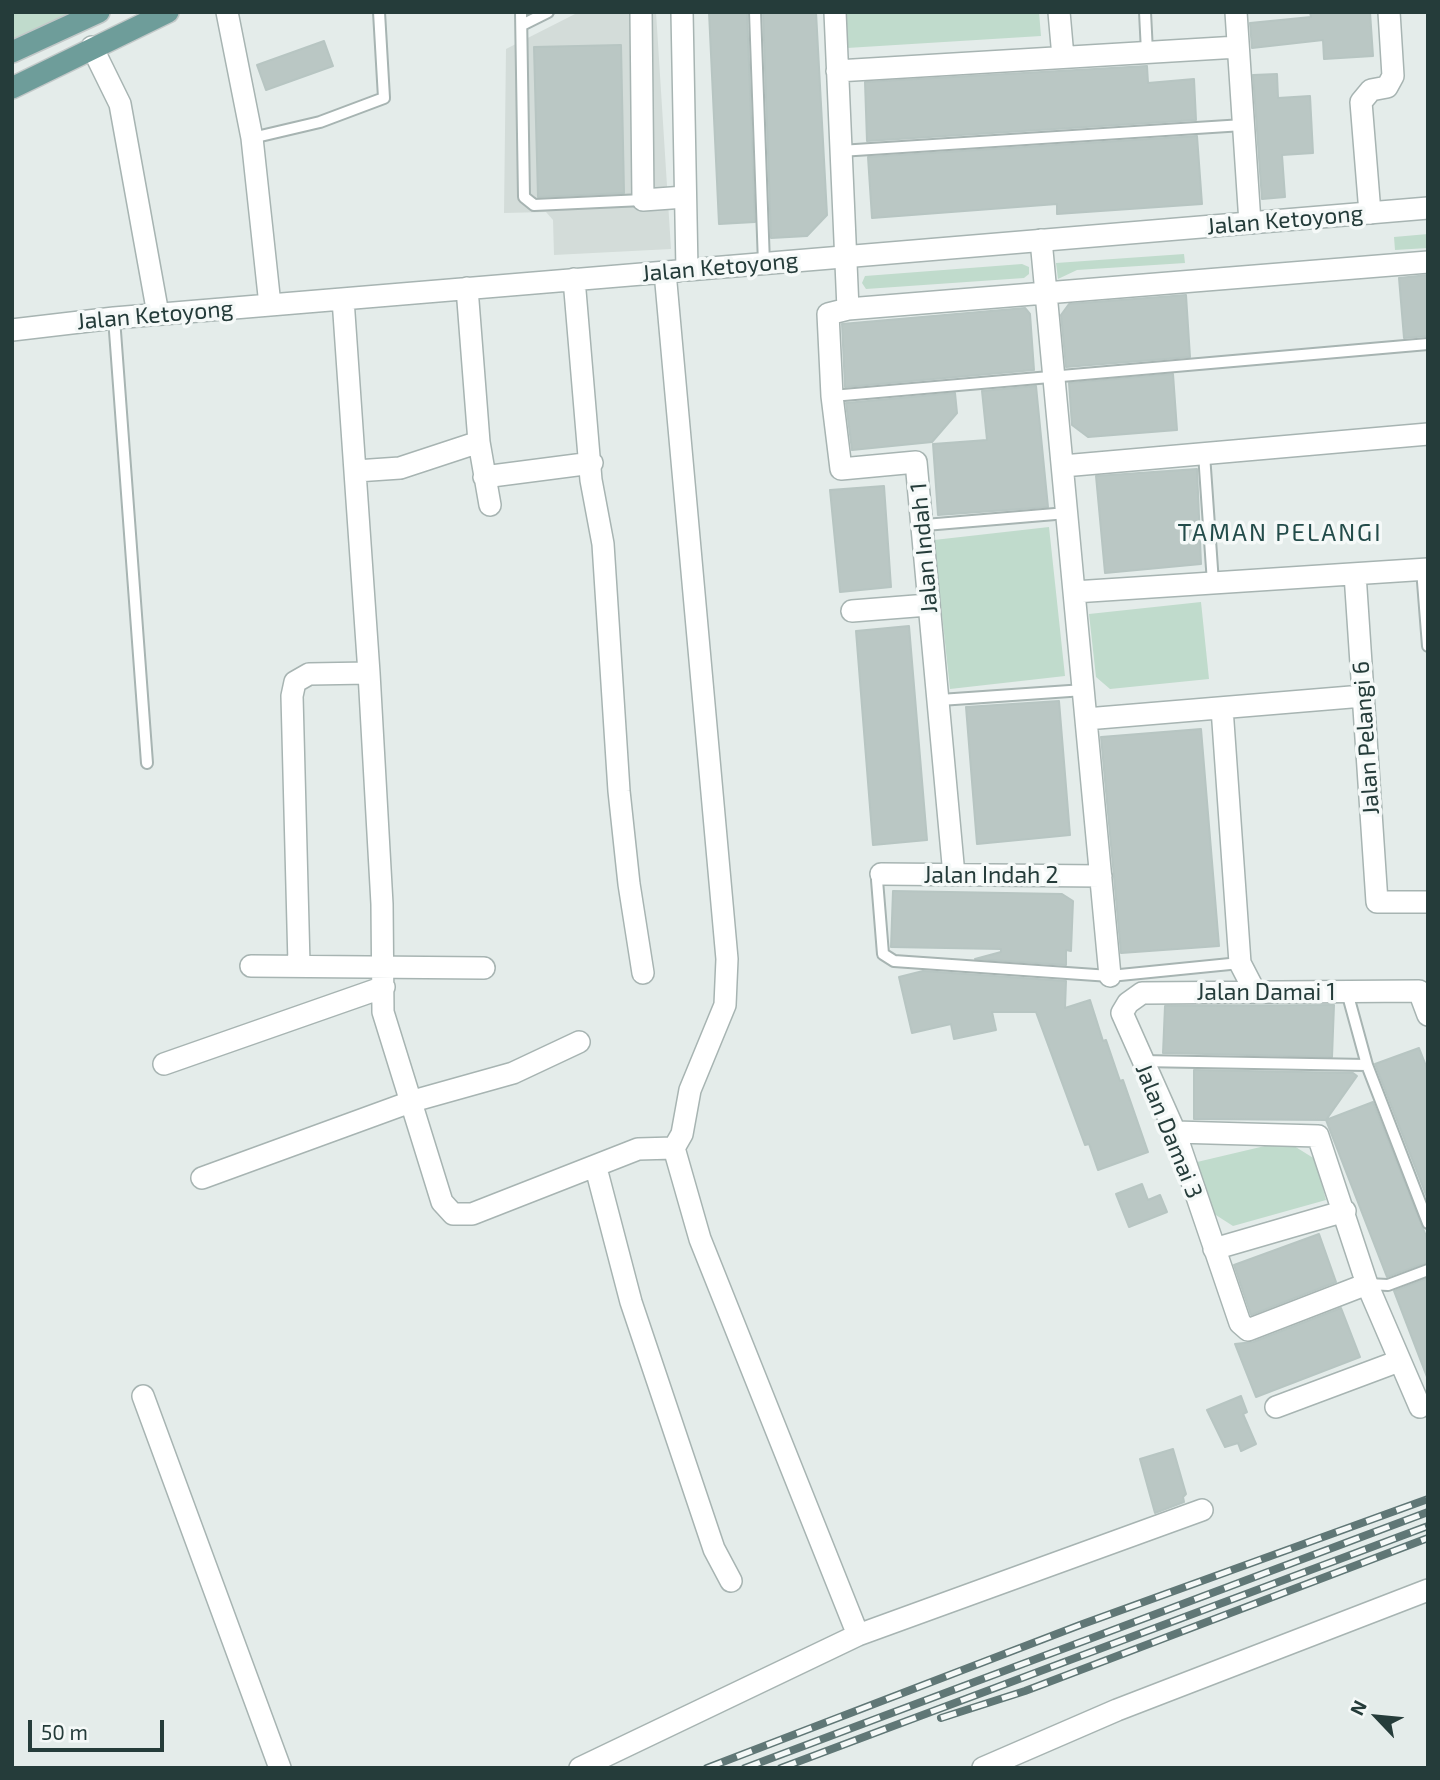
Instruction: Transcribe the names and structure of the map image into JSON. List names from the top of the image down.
{
  "streets": {
    "street": [
      "Jalan Ketoyong",
      "Jalan Indah 1",
      "Jalan Pelangi 6",
      "Jalan Indah 2",
      "Jalan Damai 1",
      "Jalan Damai 3"
    ]
  },
  "crossings": [
    ["Jalan Indah 1", "Jalan Indah 2"],
    ["Jalan Damai 1", "Jalan Damai 3"]
  ],
  "districts": ["TAMAN PELANGI"],
  "scale_bar": "50 m",
  "north": "top left"
}
